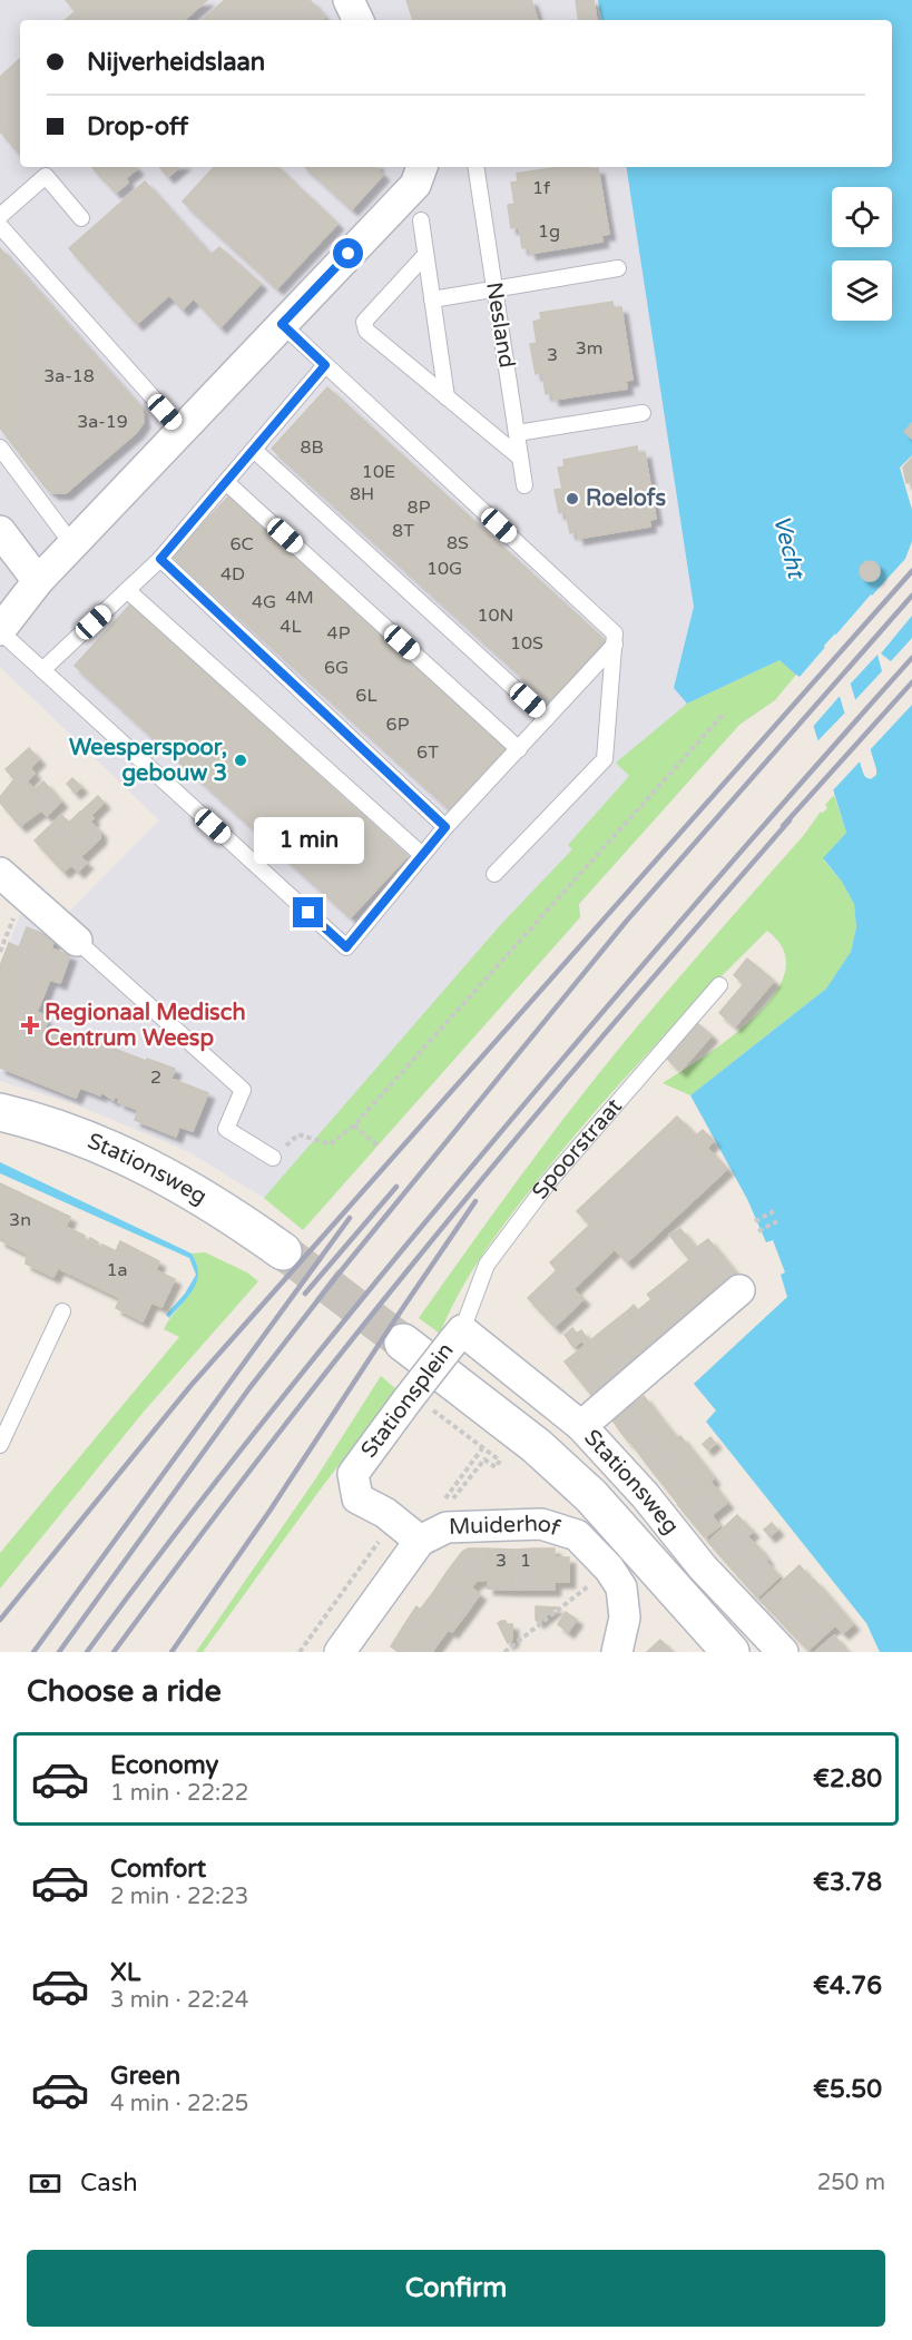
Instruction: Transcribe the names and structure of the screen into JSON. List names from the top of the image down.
{
  "streets": {
    "main road": ["Stationsweg"],
    "street": ["Stationsplein", "Muiderhof"],
    "lane": ["Nesland", "Spoorstraat"]
  },
  "crossings": [
    ["Spoorstraat", "Stationsweg"],
    ["Spoorstraat", "Stationsplein"],
    ["Stationsweg", "Stationsplein"],
    ["Stationsplein", "Muiderhof"]
  ],
  "water": ["Vecht"],
  "places": {
    "other": ["Roelofs", "Weesperspoor, gebouw 3"],
    "health": ["Regionaal Medisch Centrum Weesp"]
  },
  "house_numbers": [
    "1f",
    "1g",
    "3m",
    "3",
    "3a-18",
    "3a-19",
    "8B",
    "10E",
    "8H",
    "8P",
    "8T",
    "8S",
    "6C",
    "10G",
    "4D",
    "4M",
    "4G",
    "10N",
    "4L",
    "4P",
    "10S",
    "6G",
    "6L",
    "6P",
    "6T",
    "2",
    "3n",
    "1a",
    "3",
    "1"
  ],
  "page": {
    "banner": ["Nijverheidslaan", "Drop-off"],
    "bubble": "1 min",
    "heading": "Choose a ride",
    "list": [
      {
        "name": "Economy",
        "note": "1 min · 22:22",
        "value": "€2.80"
      },
      {
        "name": "Comfort",
        "note": "2 min · 22:23",
        "value": "€3.78"
      },
      {
        "name": "XL",
        "note": "3 min · 22:24",
        "value": "€4.76"
      },
      {
        "name": "Green",
        "note": "4 min · 22:25",
        "value": "€5.50"
      }
    ],
    "pay": ["Cash", "250 m"],
    "buttons": "Confirm"
  }
}
